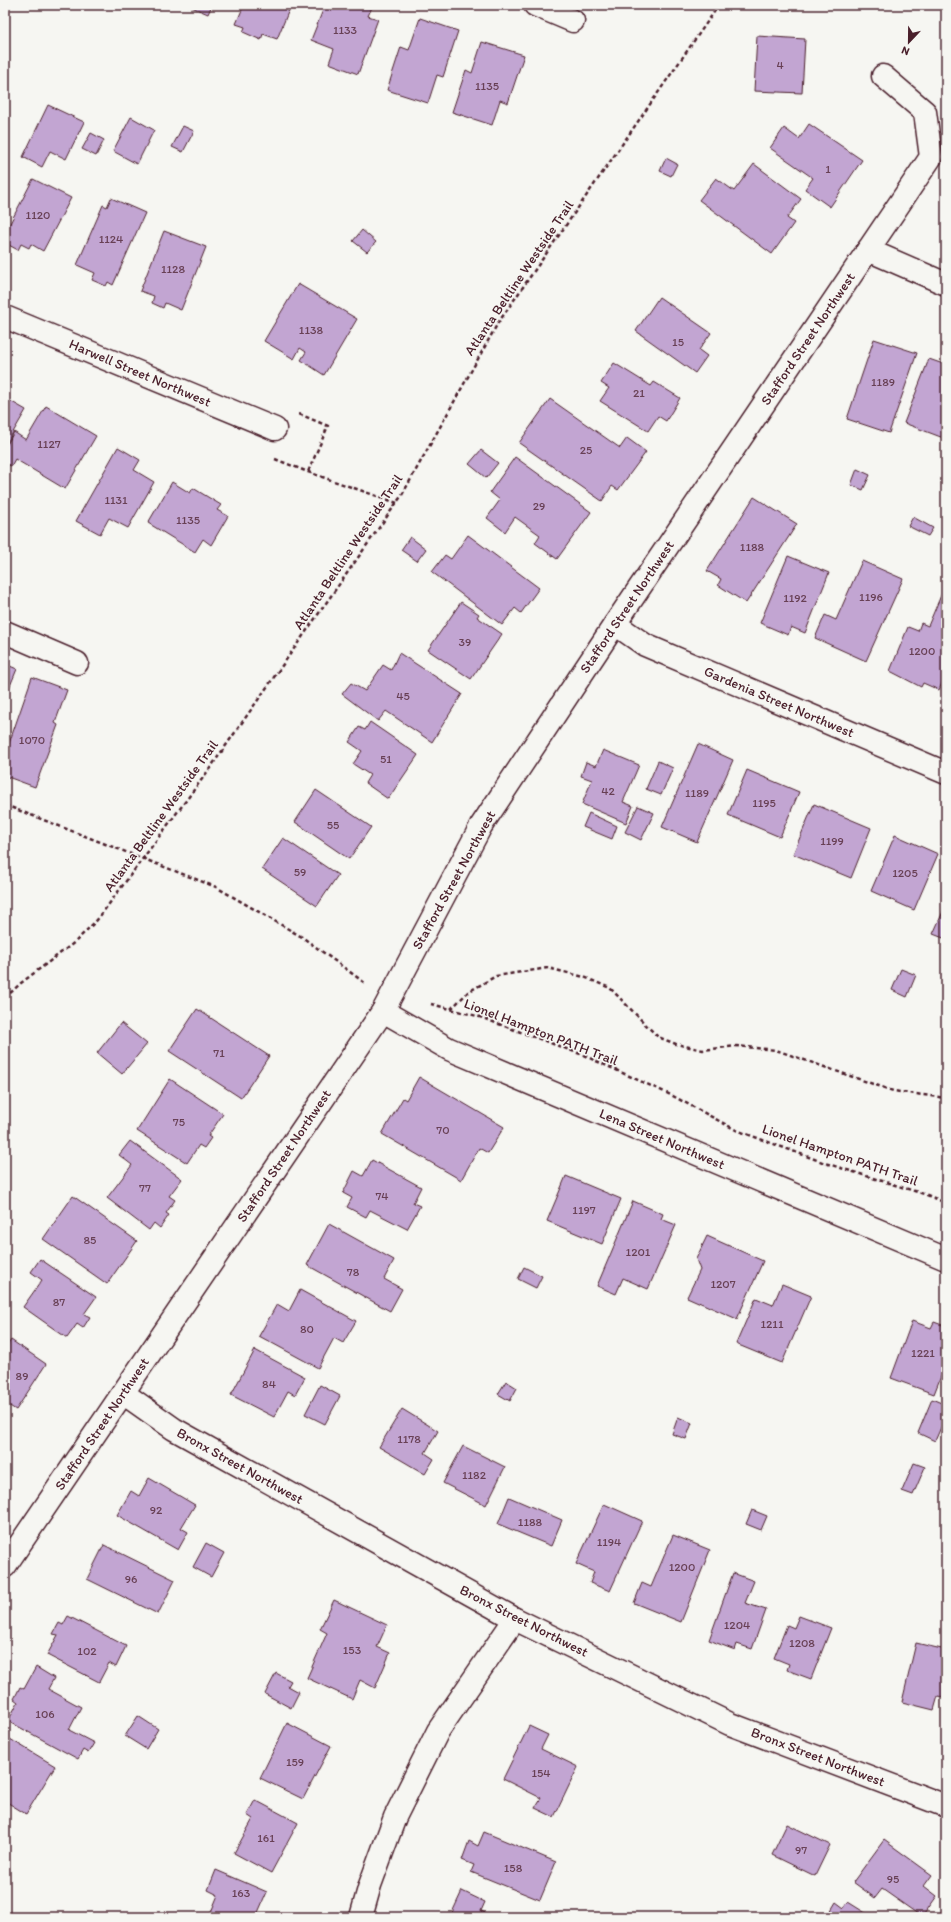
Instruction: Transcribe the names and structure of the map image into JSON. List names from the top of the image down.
{
  "streets": {
    "street": [
      "Stafford Street Northwest",
      "Harwell Street Northwest",
      "Gardenia Street Northwest",
      "Lena Street Northwest",
      "Bronx Street Northwest"
    ],
    "path": ["Atlanta Beltline Westside Trail", "Lionel Hampton PATH Trail"]
  },
  "crossings": [
    ["Atlanta Beltline Westside Trail", "Lionel Hampton PATH Trail"],
    ["Stafford Street Northwest", "Gardenia Street Northwest"],
    ["Stafford Street Northwest", "Lionel Hampton PATH Trail"],
    ["Stafford Street Northwest", "Lena Street Northwest"],
    ["Stafford Street Northwest", "Bronx Street Northwest"],
    ["Lionel Hampton PATH Trail", "Lena Street Northwest"]
  ],
  "house_numbers": [
    "1133",
    "4",
    "1135",
    "1",
    "1120",
    "1124",
    "1128",
    "1138",
    "15",
    "1189",
    "21",
    "1127",
    "25",
    "1131",
    "29",
    "1135",
    "1188",
    "1196",
    "1192",
    "39",
    "1200",
    "45",
    "1070",
    "51",
    "42",
    "1189",
    "1195",
    "55",
    "1199",
    "59",
    "1205",
    "71",
    "75",
    "70",
    "77",
    "74",
    "1197",
    "85",
    "1201",
    "78",
    "1207",
    "87",
    "1211",
    "80",
    "1221",
    "89",
    "84",
    "1178",
    "1182",
    "92",
    "1188",
    "1194",
    "1200",
    "96",
    "1204",
    "1208",
    "153",
    "102",
    "106",
    "159",
    "154",
    "161",
    "97",
    "158",
    "95",
    "163"
  ],
  "north": "bottom"
}
